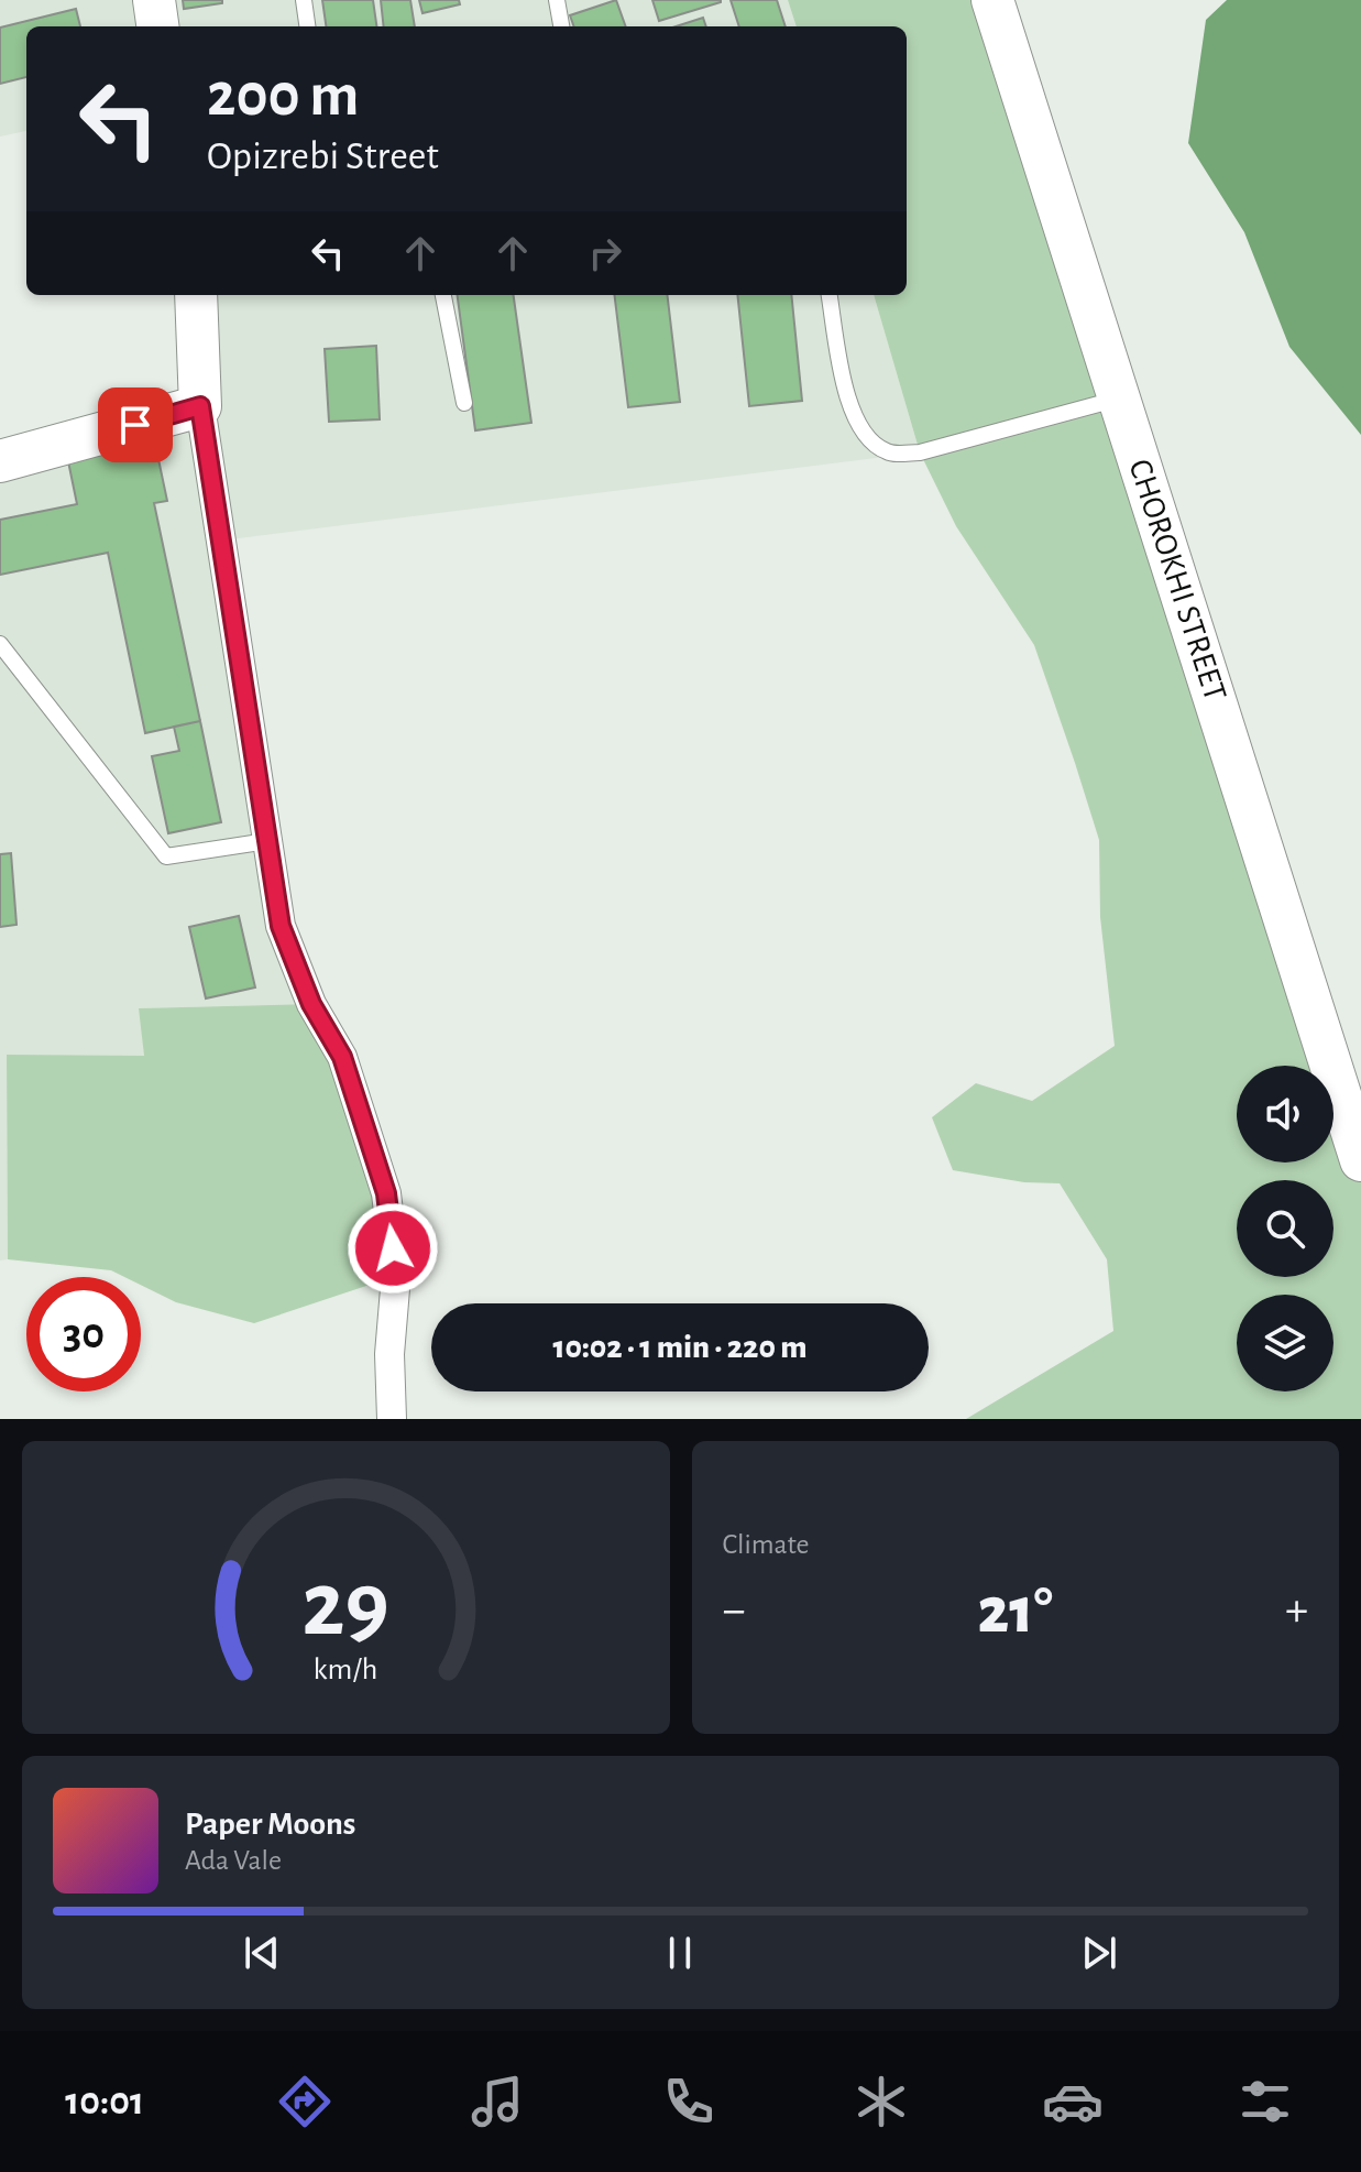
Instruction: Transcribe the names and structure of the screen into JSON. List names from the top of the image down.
{
  "streets": {
    "street": ["CHOROKHI STREET"]
  },
  "page": {
    "turn": ["200 m", "Opizrebi Street"],
    "limit": "30",
    "trip": "10:02 · 1 min · 220 m",
    "tile": "Climate",
    "heat": ["−", "21°", "+"],
    "song": ["Paper Moons", "Ada Vale"],
    "tabs": "10:01",
    "gauge": ["29", "km/h"]
  }
}
